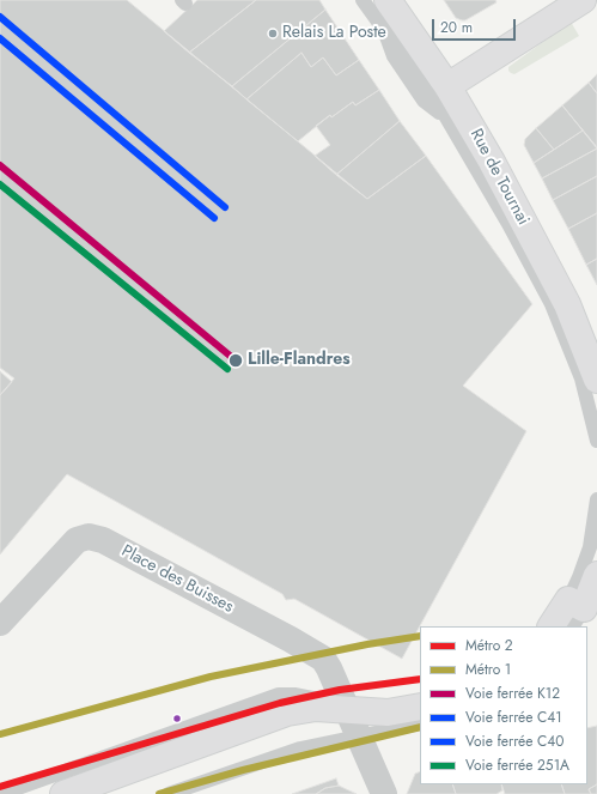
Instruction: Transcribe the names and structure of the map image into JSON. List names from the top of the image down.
{
  "streets": {
    "street": ["Rue de Tournai", "Place des Buisses"]
  },
  "places": ["Relais La Poste", "Lille-Flandres"],
  "lines": [
    "rail line C41",
    "rail line C40",
    "rail line K12",
    "rail line 251A",
    "metro line 1",
    "metro line 2"
  ],
  "legend": [
    "Métro 2",
    "Métro 1",
    "Voie ferrée K12",
    "Voie ferrée C41",
    "Voie ferrée C40",
    "Voie ferrée 251A"
  ],
  "scale_bar": "20 m"
}
